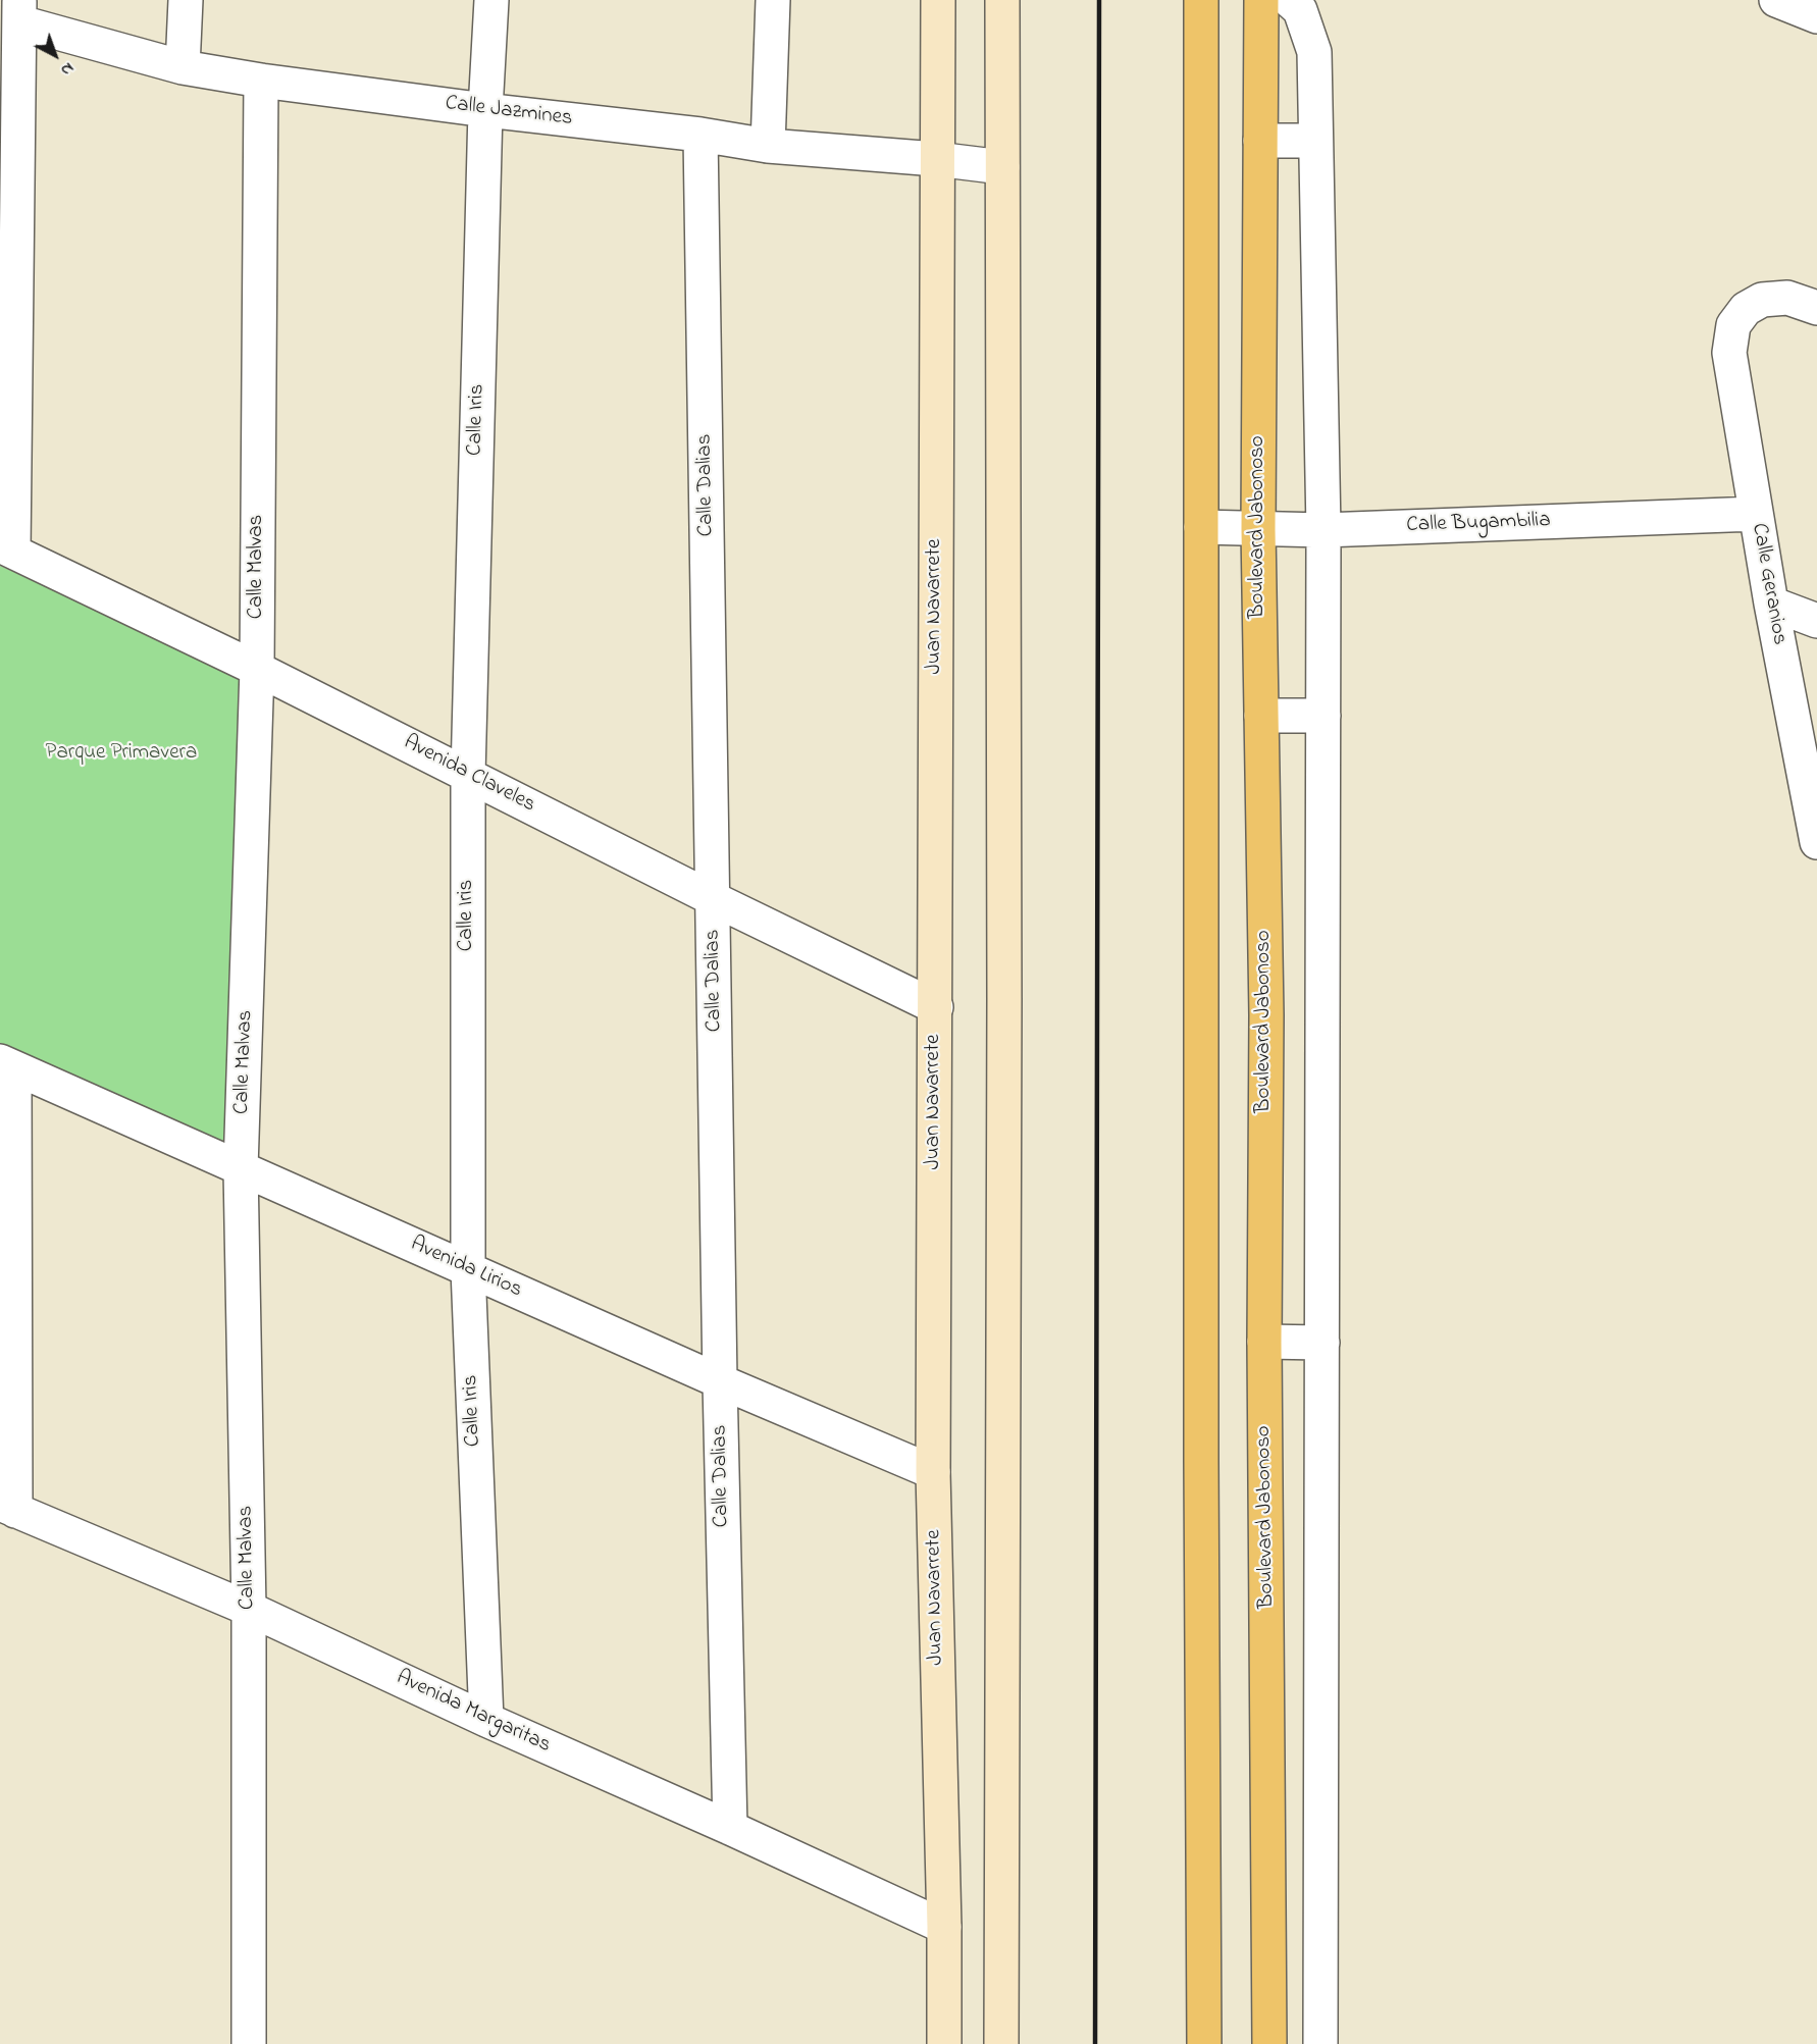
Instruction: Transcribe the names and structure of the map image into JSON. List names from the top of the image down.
{
  "streets": {
    "main road": ["Boulevard Jabonoso", "Juan Navarrete"],
    "street": [
      "Calle Jazmines",
      "Calle Iris",
      "Calle Dalias",
      "Calle Bugambilia",
      "Calle Malvas",
      "Calle Geranios",
      "Avenida Claveles",
      "Avenida Lirios",
      "Avenida Margaritas"
    ]
  },
  "crossings": [
    ["Calle Jazmines", "Calle Iris"],
    ["Calle Jazmines", "Calle Dalias"],
    ["Calle Jazmines", "Calle Malvas"],
    ["Calle Jazmines", "Juan Navarrete"],
    ["Calle Iris", "Avenida Claveles"],
    ["Calle Iris", "Avenida Lirios"],
    ["Calle Iris", "Avenida Margaritas"],
    ["Calle Dalias", "Avenida Claveles"],
    ["Calle Dalias", "Avenida Lirios"],
    ["Calle Dalias", "Avenida Margaritas"],
    ["Calle Bugambilia", "Boulevard Jabonoso"],
    ["Calle Bugambilia", "Calle Geranios"],
    ["Calle Malvas", "Avenida Claveles"],
    ["Calle Malvas", "Avenida Lirios"],
    ["Calle Malvas", "Avenida Margaritas"],
    ["Juan Navarrete", "Avenida Claveles"],
    ["Juan Navarrete", "Avenida Lirios"],
    ["Juan Navarrete", "Avenida Margaritas"]
  ],
  "parks": ["Parque Primavera"],
  "north": "bottom right"
}
